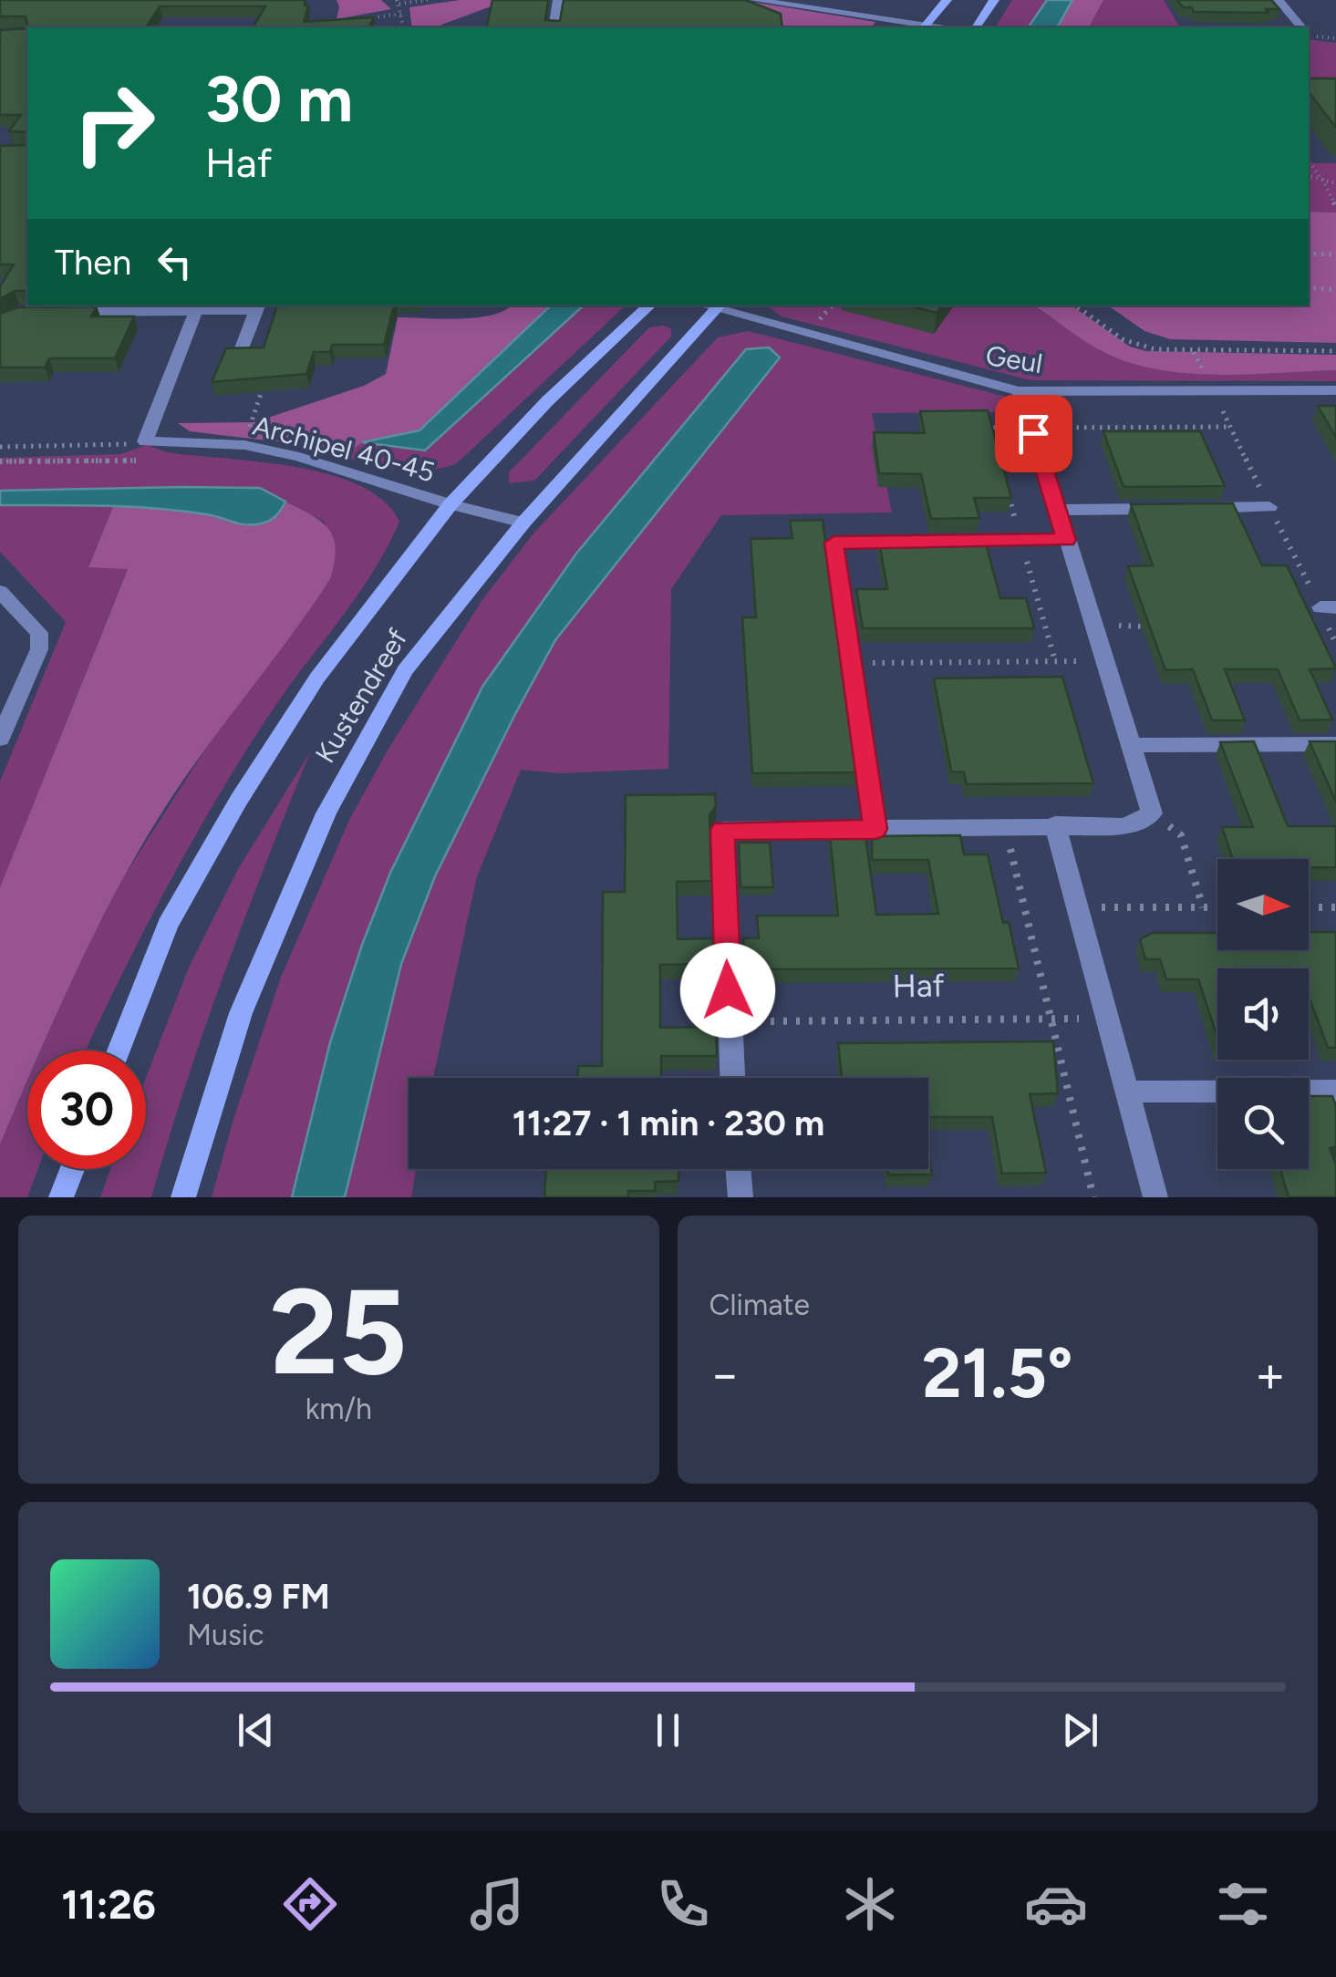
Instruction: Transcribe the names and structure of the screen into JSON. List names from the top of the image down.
{
  "streets": {
    "main road": ["Kustendreef"],
    "street": ["Geul", "Archipel 40-45"],
    "path": ["Haf"]
  },
  "crossings": [
    ["Geul", "Kustendreef"],
    ["Archipel 40-45", "Kustendreef"]
  ],
  "north": "right",
  "page": {
    "turn": ["30 m", "Haf"],
    "then": "Then",
    "limit": "30",
    "trip": "11:27 · 1 min · 230 m",
    "tile": [
      ["25", "km/h"],
      "Climate"
    ],
    "heat": ["−", "21.5°", "+"],
    "song": ["106.9 FM", "Music"],
    "tabs": "11:26"
  }
}
